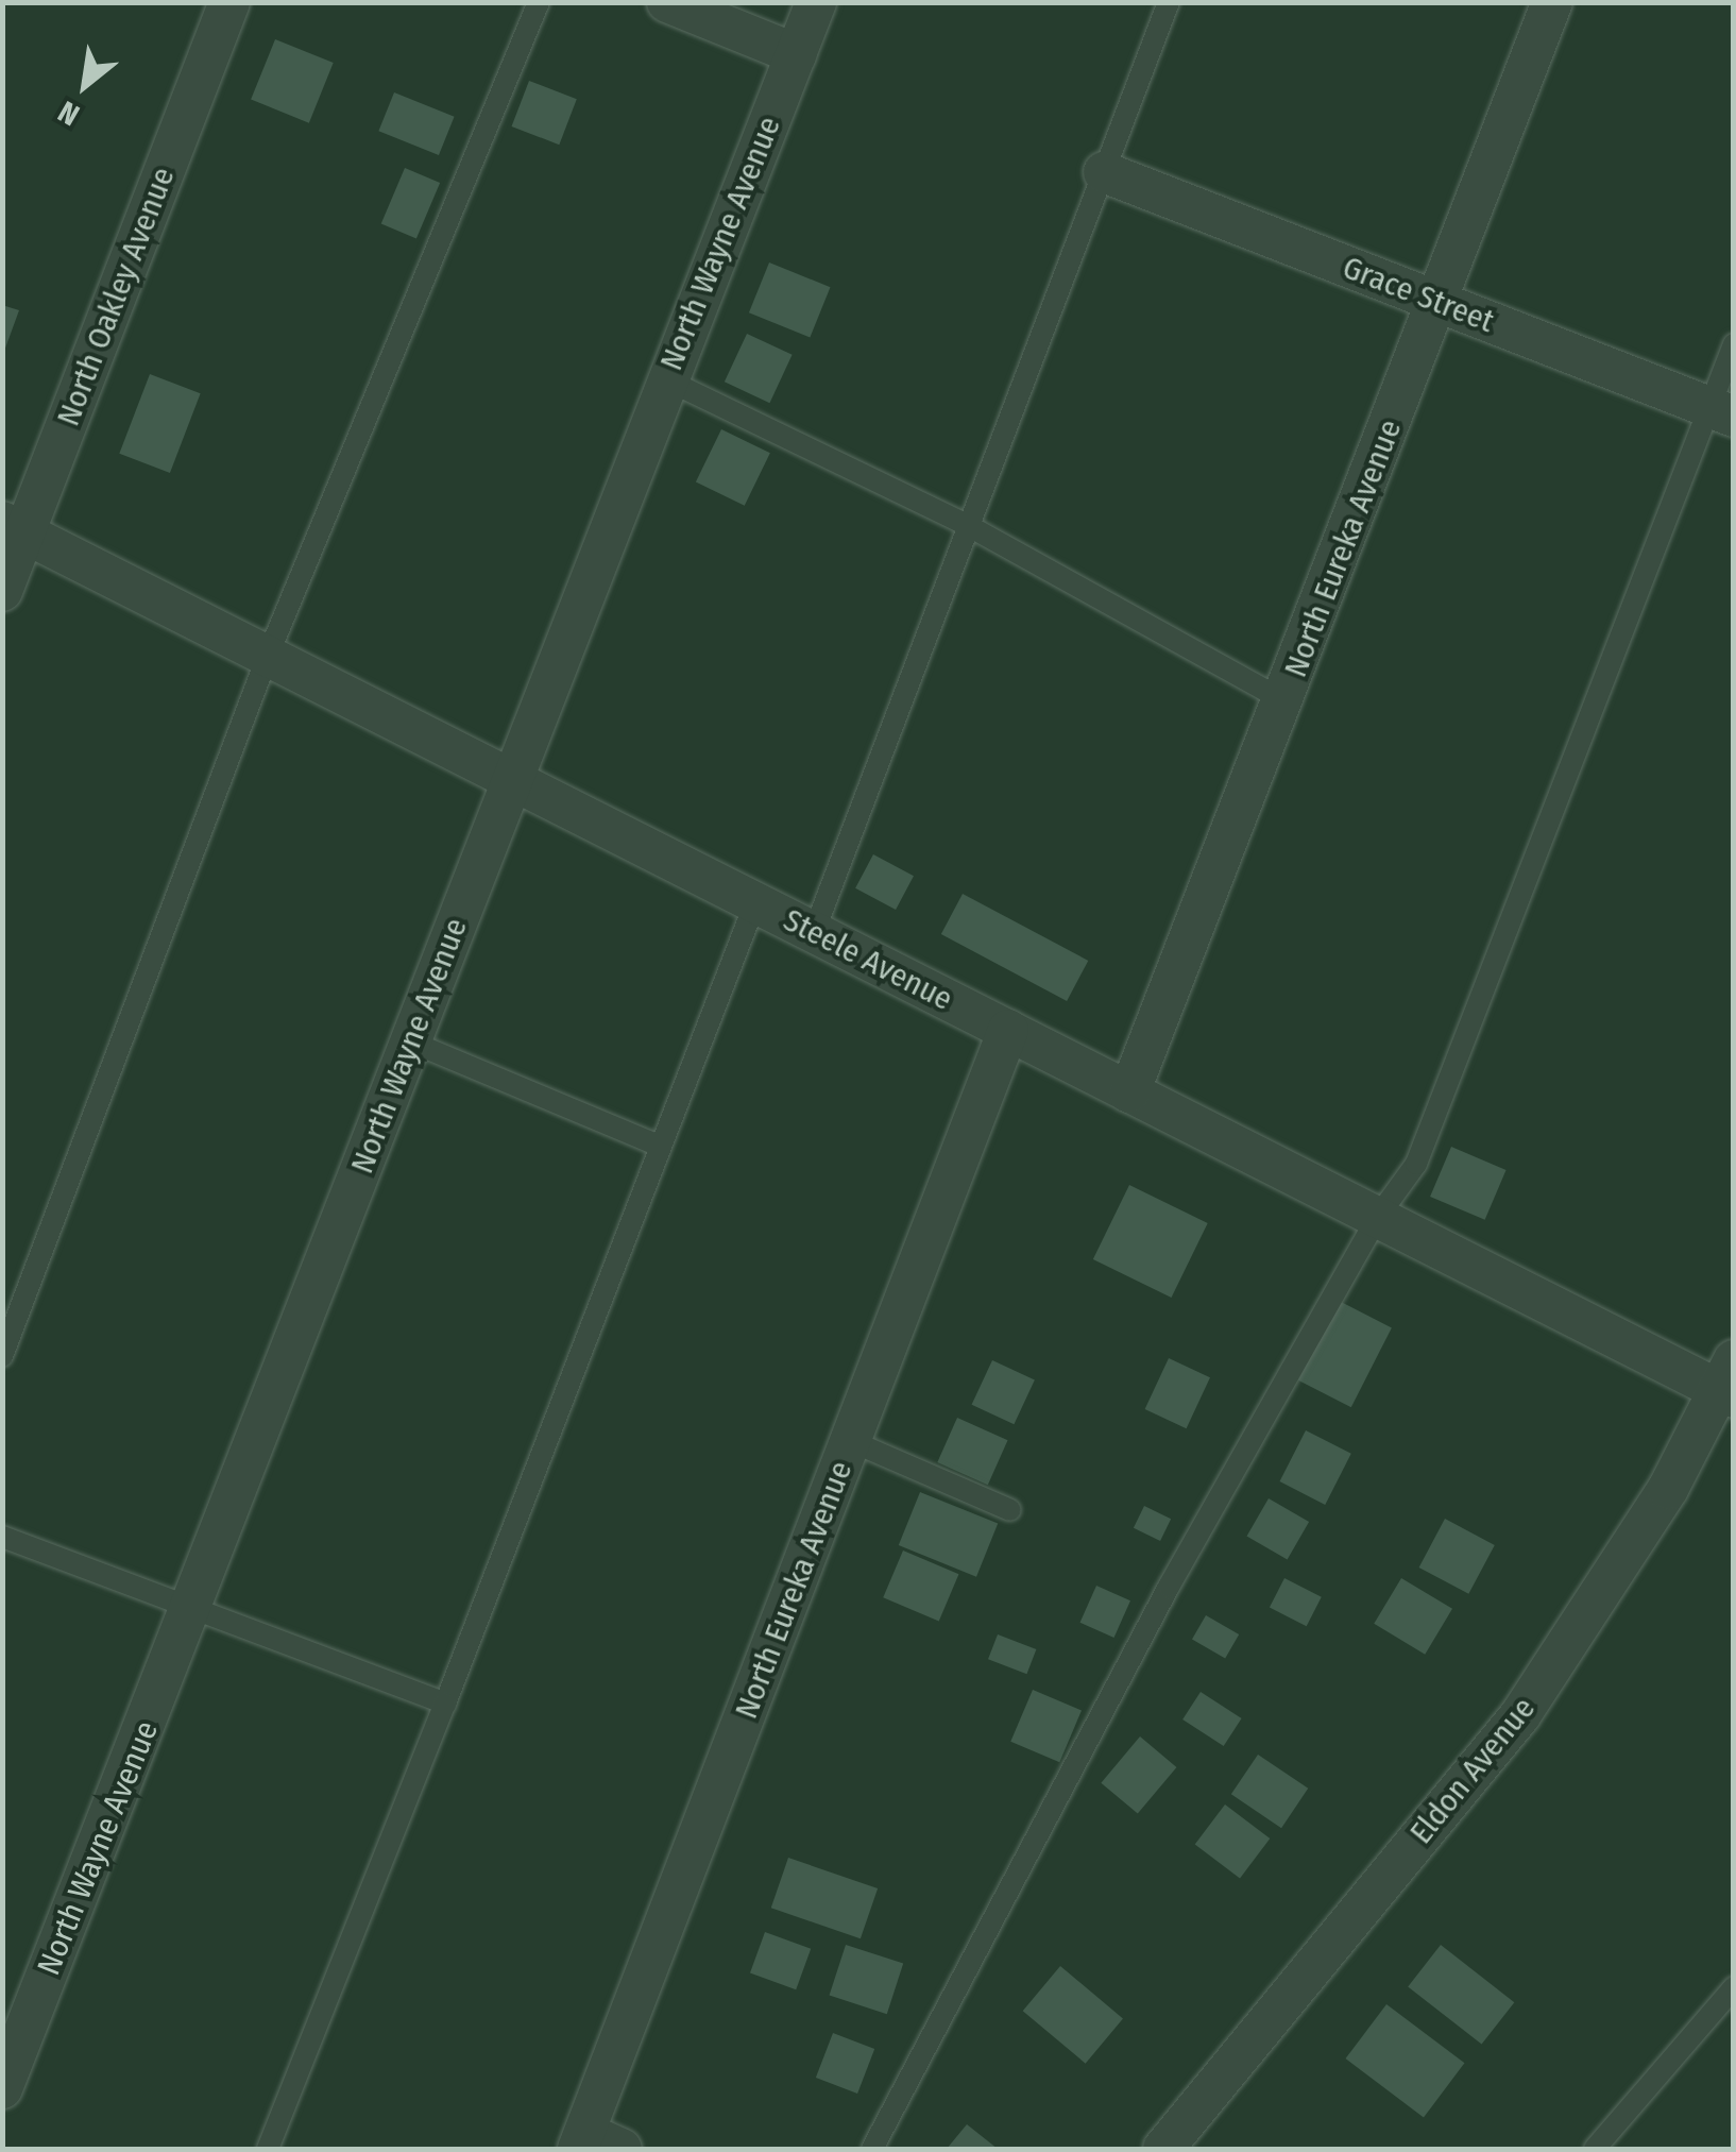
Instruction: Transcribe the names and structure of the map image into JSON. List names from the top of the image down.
{
  "streets": {
    "street": [
      "North Wayne Avenue",
      "Grace Street",
      "North Oakley Avenue",
      "North Eureka Avenue",
      "Steele Avenue",
      "Eldon Avenue"
    ]
  },
  "crossings": [
    ["North Wayne Avenue", "Steele Avenue"],
    ["Grace Street", "North Eureka Avenue"],
    ["North Oakley Avenue", "Steele Avenue"],
    ["North Eureka Avenue", "Steele Avenue"],
    ["Steele Avenue", "Eldon Avenue"]
  ],
  "north": "bottom left"
}
